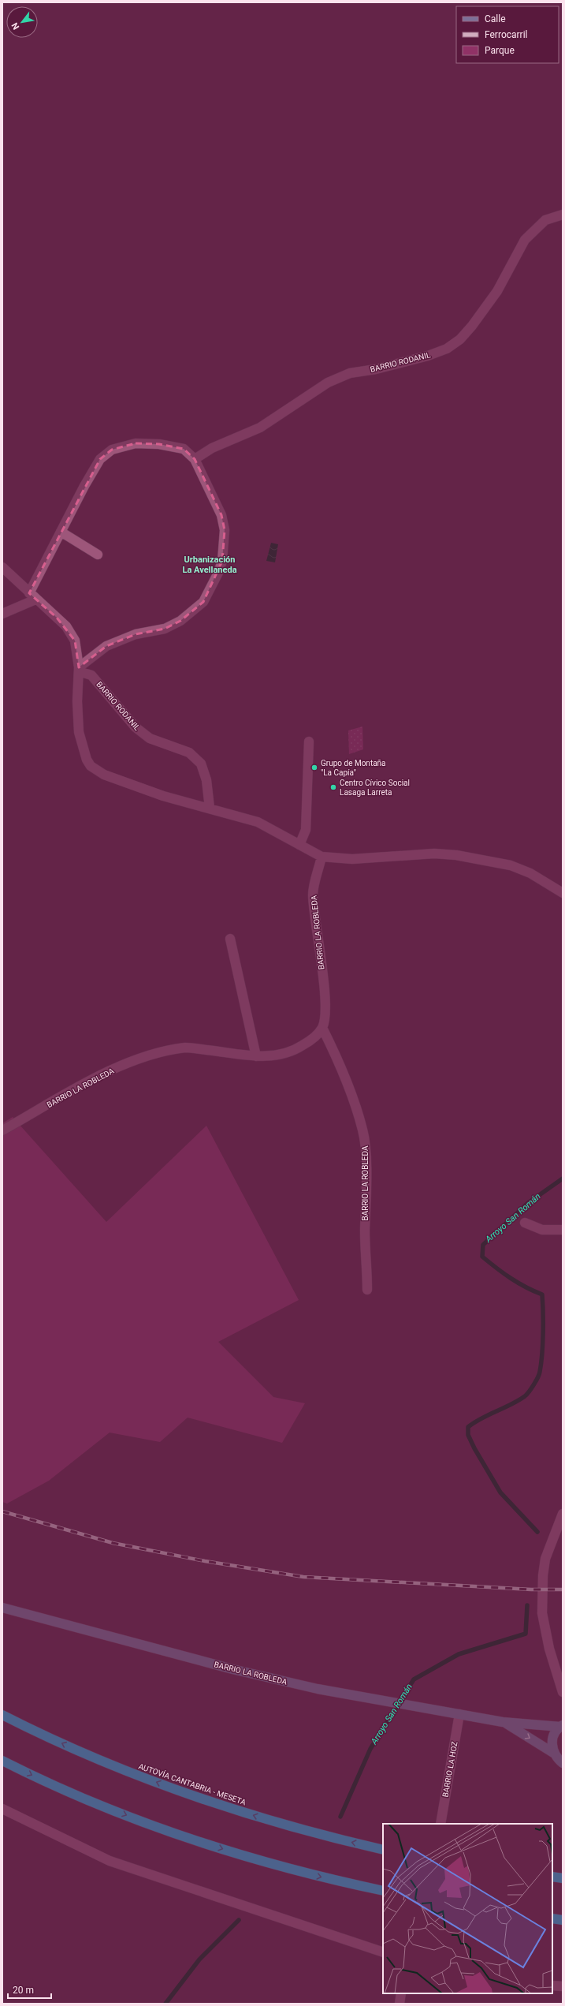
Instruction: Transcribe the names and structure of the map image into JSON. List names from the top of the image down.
{
  "streets": {
    "highway": ["AUTOVÍA CANTABRIA - MESETA"],
    "street": ["BARRIO RODANIL", "BARRIO LA ROBLEDA", "BARRIO LA HOZ"]
  },
  "crossings": [
    ["BARRIO LA ROBLEDA", "BARRIO LA HOZ"]
  ],
  "districts": ["Urbanización La Avellaneda"],
  "water": ["Arroyo San Román"],
  "places": ["Grupo de Montaña \"La Capía\"", "Centro Cívico Social Lasaga Larreta"],
  "legend": ["Calle", "Ferrocarril", "Parque"],
  "scale_bar": "20 m",
  "north": "bottom left"
}
